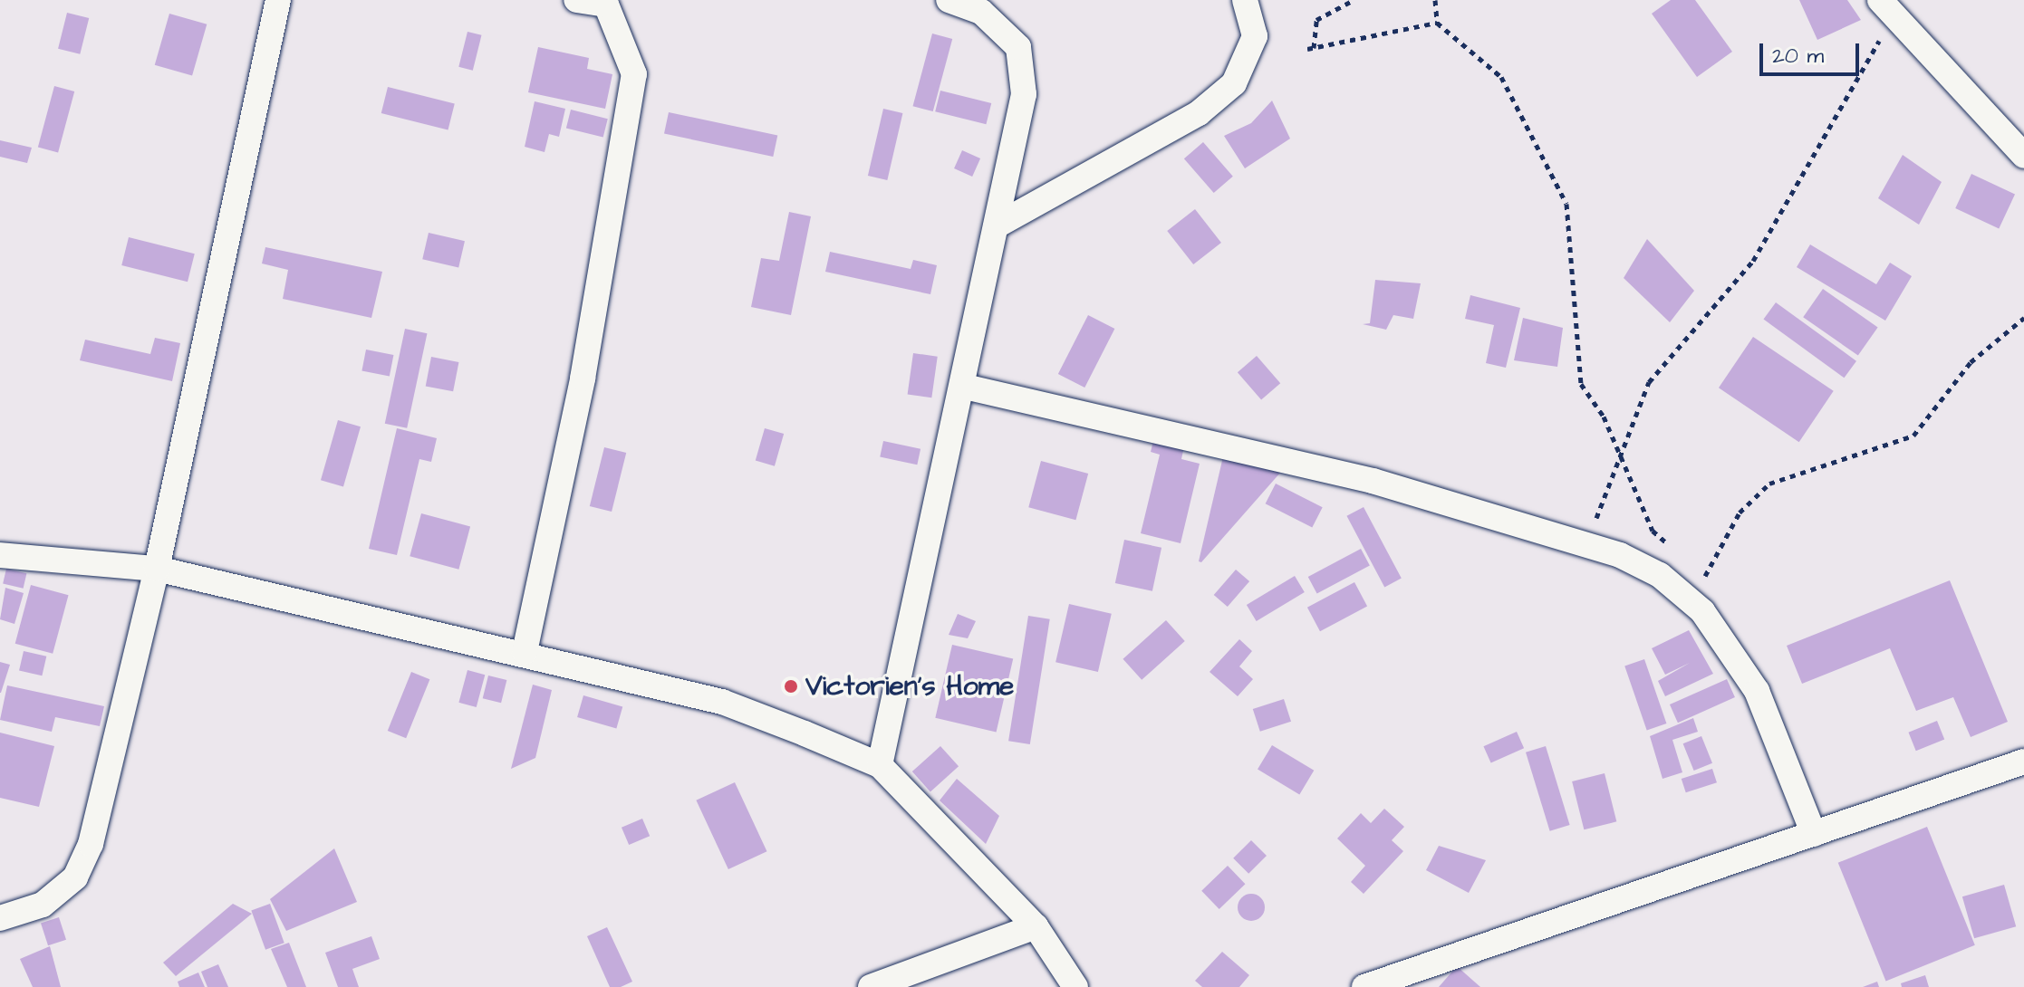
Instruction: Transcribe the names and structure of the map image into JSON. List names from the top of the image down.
{
  "places": ["Victorien's Home"],
  "scale_bar": "20 m"
}
